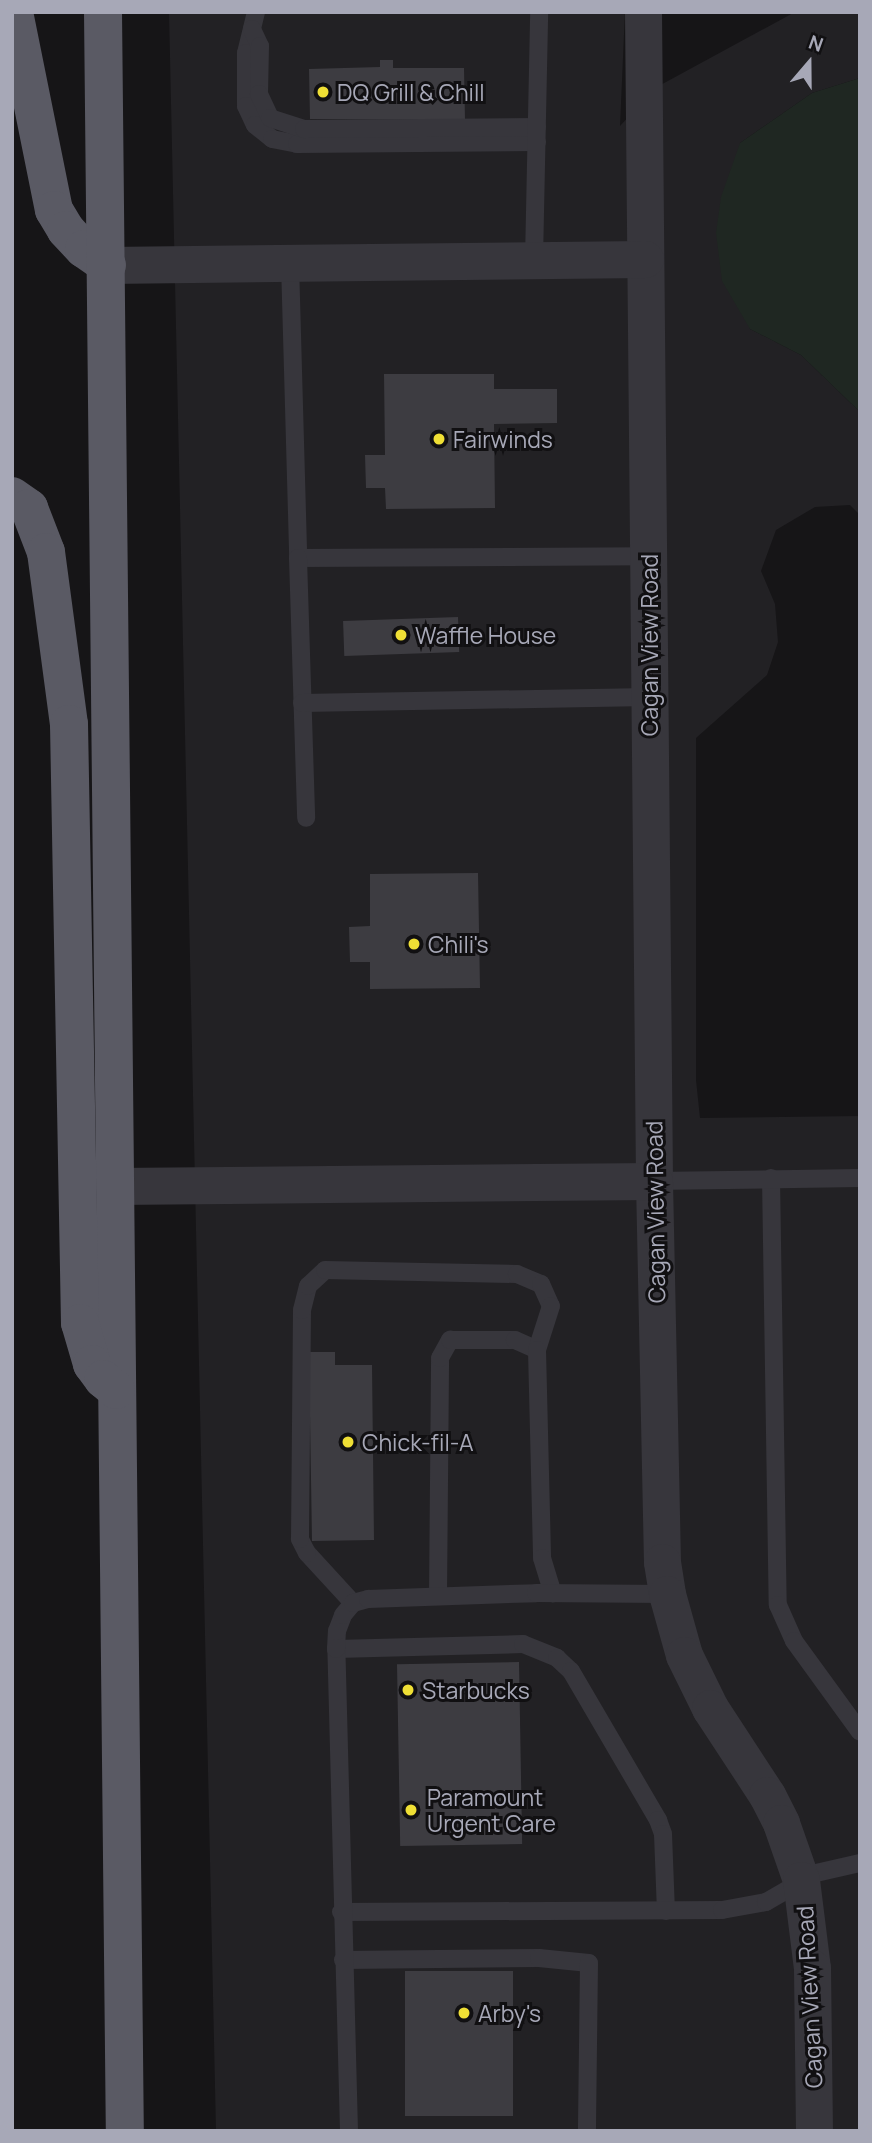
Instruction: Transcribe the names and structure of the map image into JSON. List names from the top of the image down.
{
  "streets": {
    "street": ["Cagan View Road"]
  },
  "places": [
    "DQ Grill & Chill",
    "Fairwinds",
    "Waffle House",
    "Chili's",
    "Chick-fil-A",
    "Starbucks",
    "Paramount Urgent Care",
    "Arby's"
  ],
  "north": "top"
}
